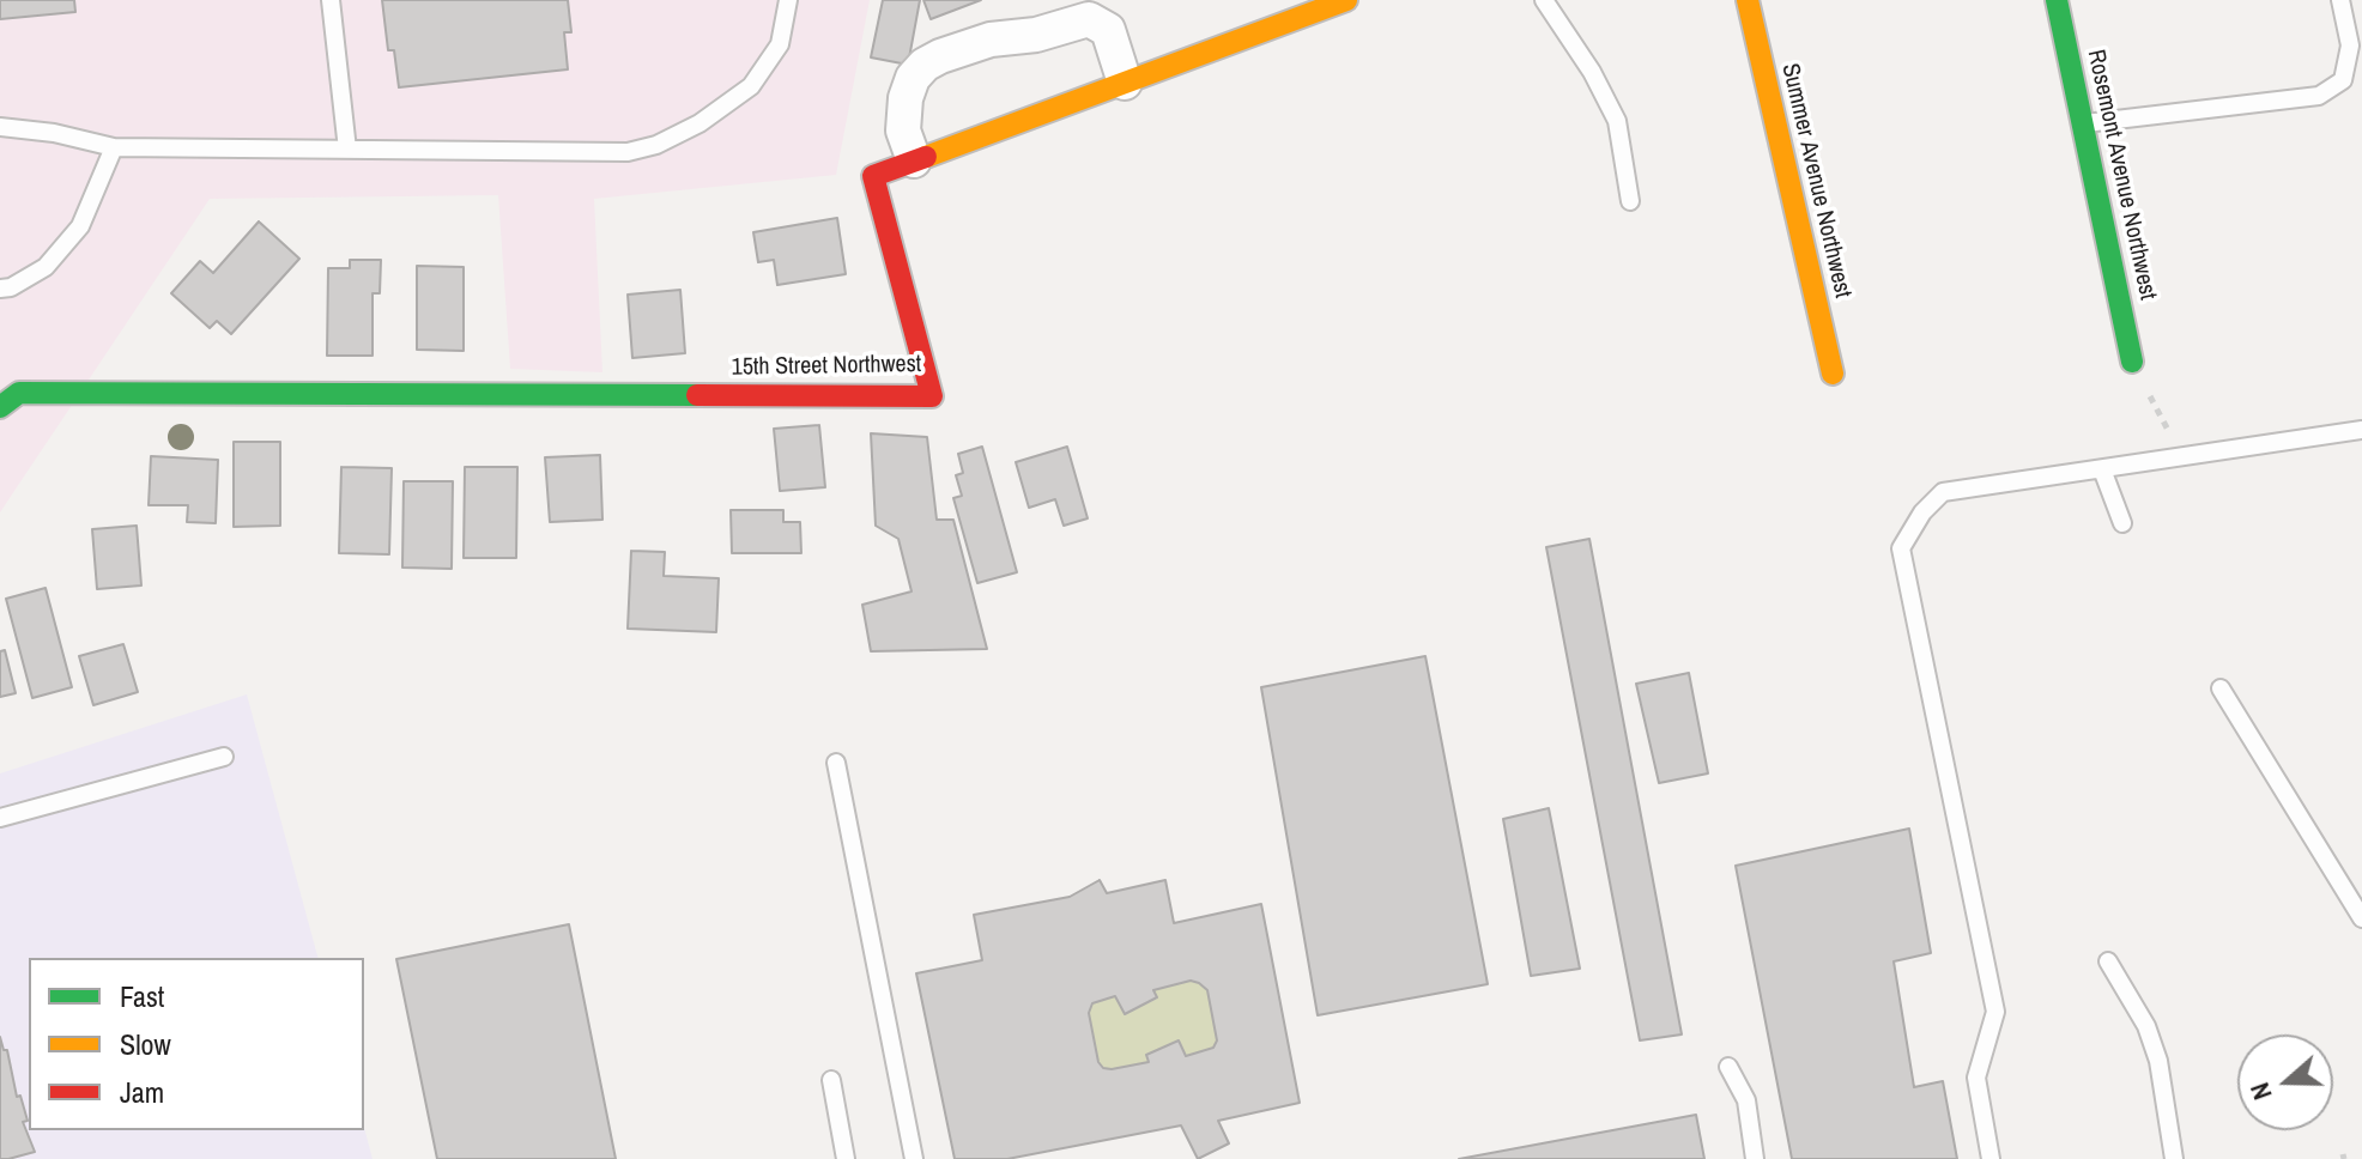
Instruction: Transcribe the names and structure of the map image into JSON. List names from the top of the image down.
{
  "streets": {
    "street": ["Rosemont Avenue Northwest", "Summer Avenue Northwest", "15th Street Northwest"]
  },
  "legend": ["Fast", "Slow", "Jam"],
  "north": "left"
}
